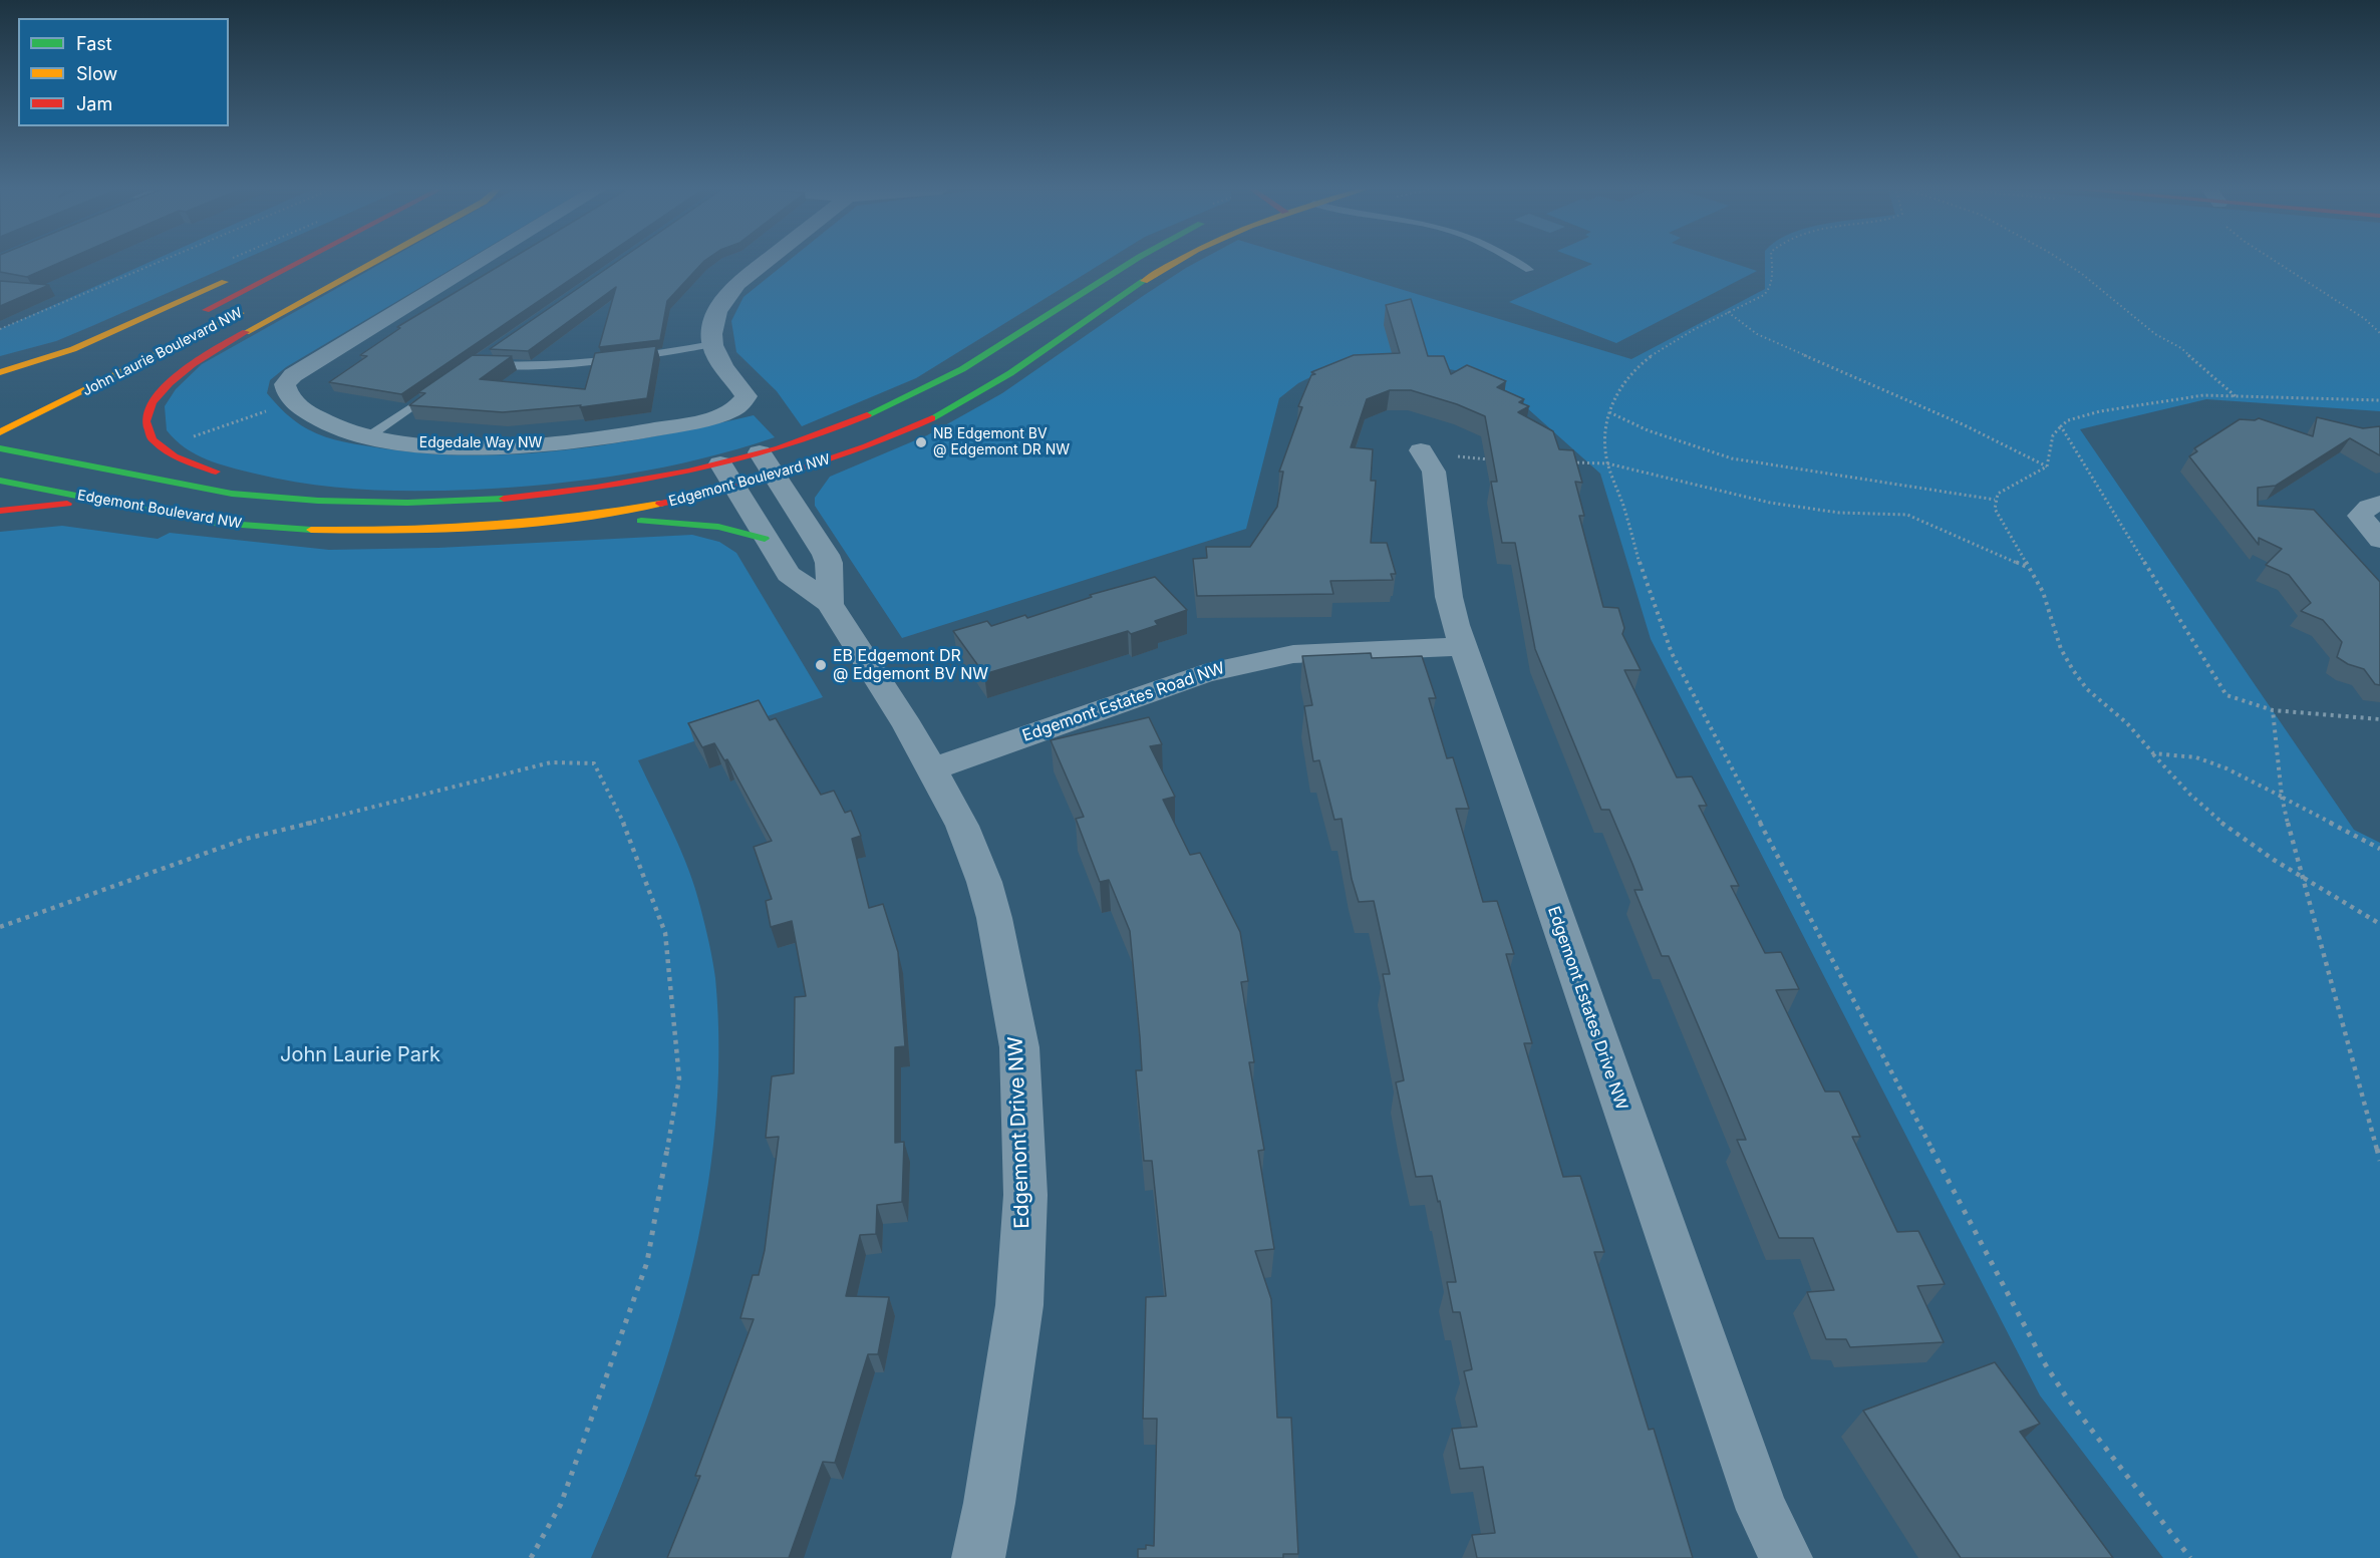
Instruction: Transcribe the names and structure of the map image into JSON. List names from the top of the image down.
{
  "streets": {
    "main road": ["John Laurie Boulevard NW", "Edgemont Boulevard NW"],
    "street": [
      "Edgedale Way NW",
      "Edgemont Estates Road NW",
      "Edgemont Estates Drive NW",
      "Edgemont Drive NW"
    ]
  },
  "crossings": [
    ["Edgemont Boulevard NW", "Edgemont Drive NW"],
    ["Edgemont Estates Road NW", "Edgemont Estates Drive NW"],
    ["Edgemont Estates Road NW", "Edgemont Drive NW"]
  ],
  "parks": ["John Laurie Park"],
  "places": ["NB Edgemont BV @ Edgemont DR NW", "EB Edgemont DR @ Edgemont BV NW"],
  "legend": ["Fast", "Slow", "Jam"]
}
